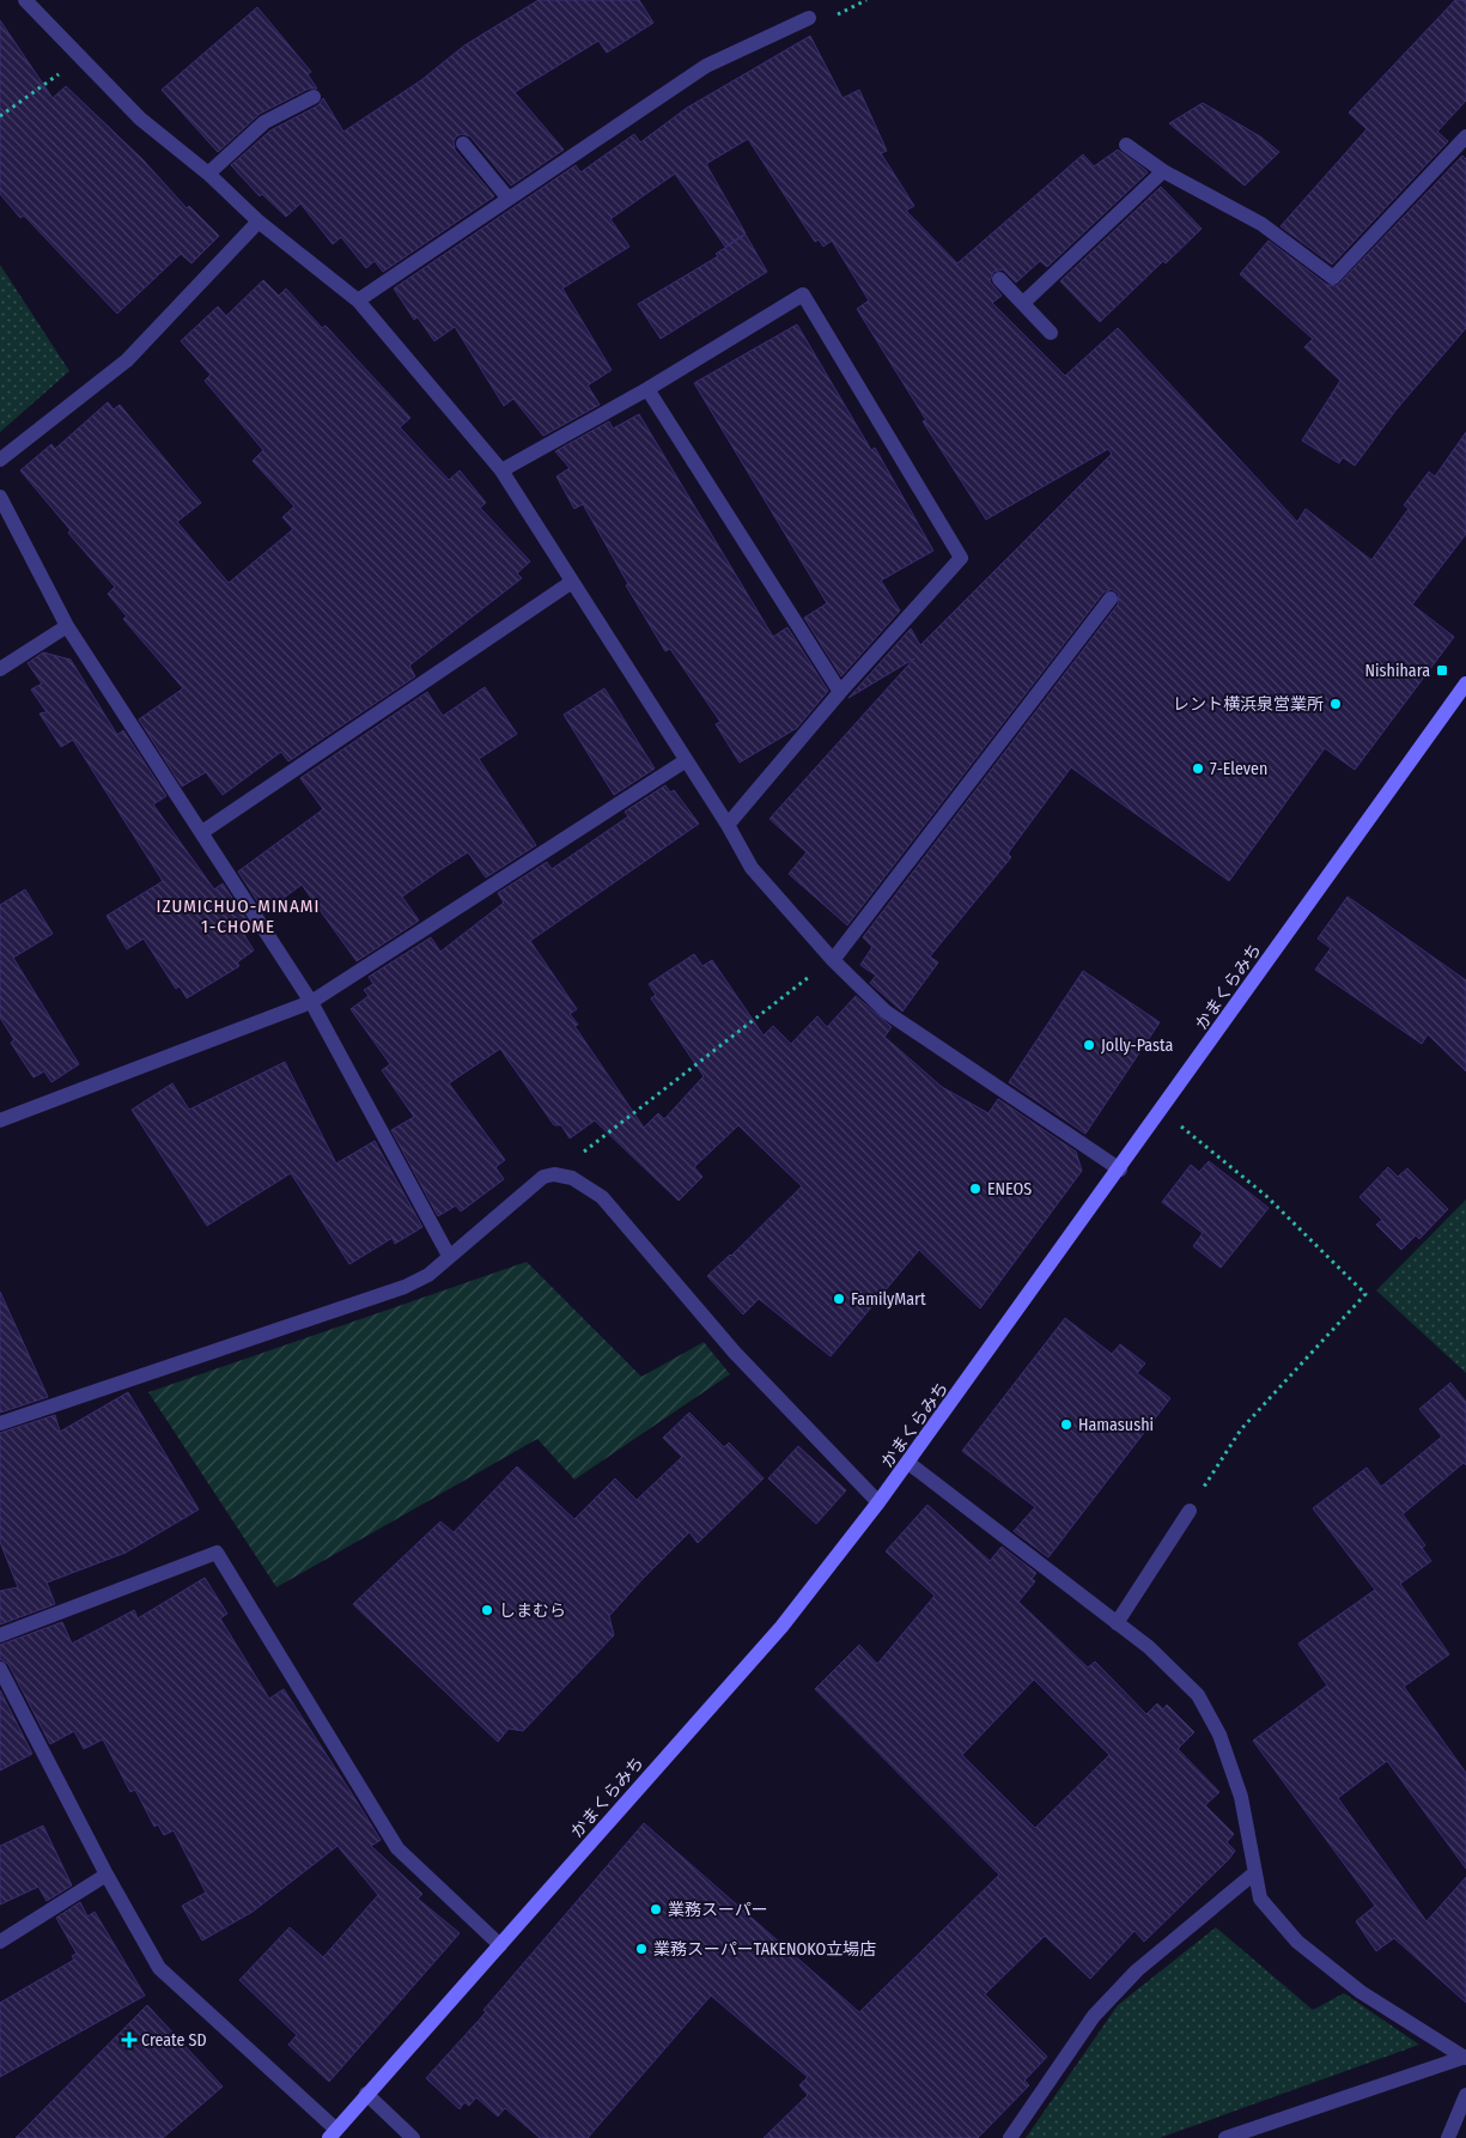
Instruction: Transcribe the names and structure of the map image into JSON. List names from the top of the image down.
{
  "streets": {
    "main road": ["かまくらみち"]
  },
  "districts": ["IZUMICHUO-MINAMI 1-CHOME"],
  "places": {
    "transit": ["Nishihara"],
    "other": [
      "レント横浜泉営業所",
      "7-Eleven",
      "Jolly-Pasta",
      "ENEOS",
      "FamilyMart",
      "Hamasushi",
      "しまむら",
      "業務スーパー",
      "業務スーパーTAKENOKO立場店"
    ],
    "health": ["Create SD"]
  }
}
